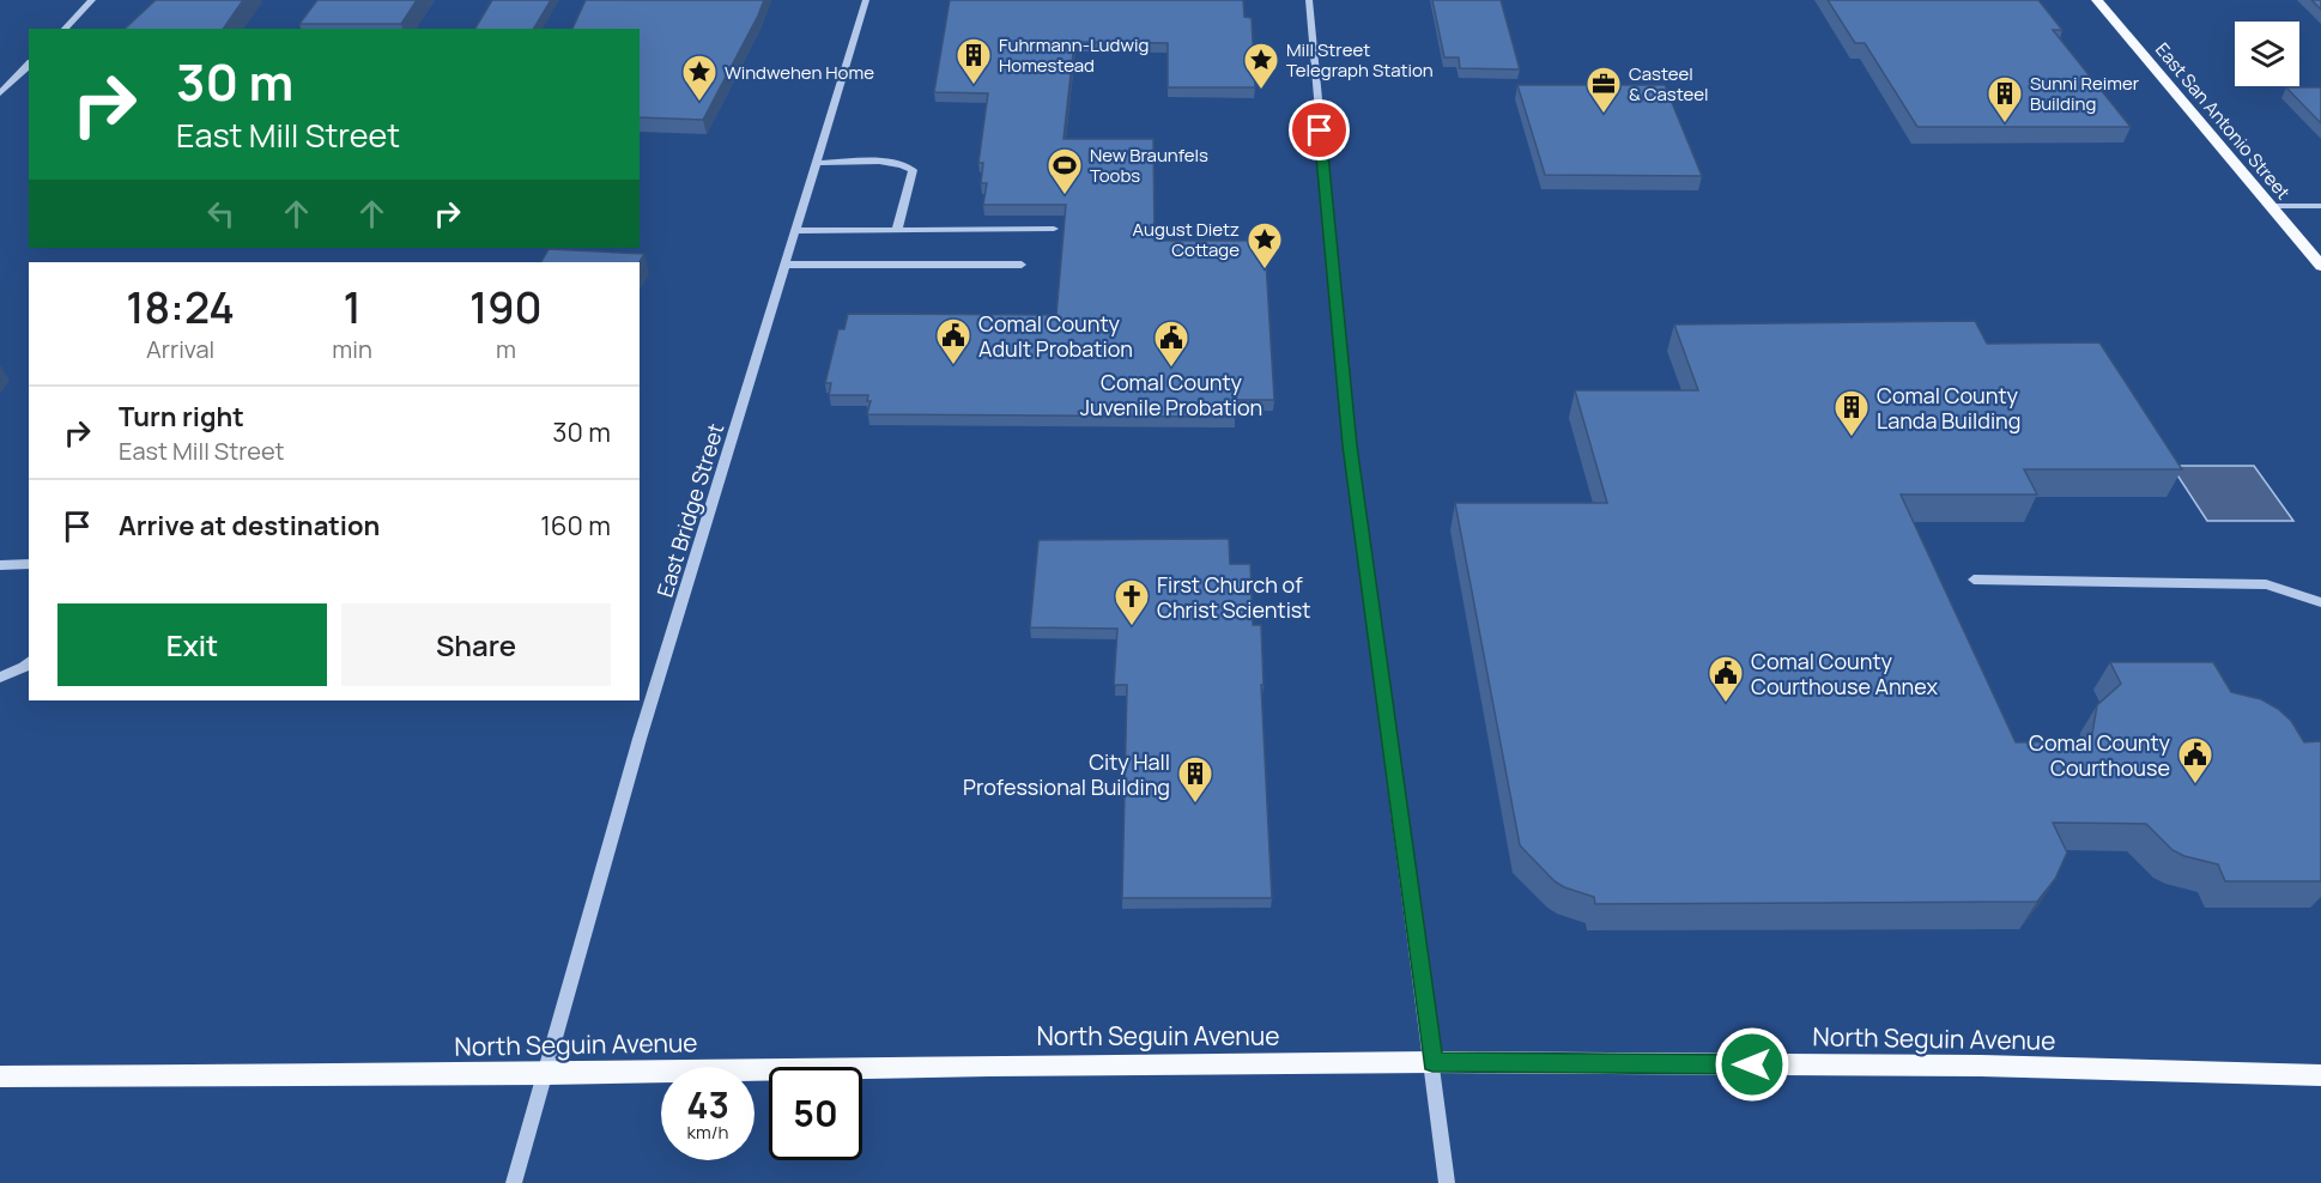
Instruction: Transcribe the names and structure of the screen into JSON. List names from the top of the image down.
{
  "streets": {
    "main road": ["East San Antonio Street", "North Seguin Avenue"],
    "street": ["East Bridge Street"]
  },
  "crossings": [
    ["East Bridge Street", "North Seguin Avenue"]
  ],
  "places": {
    "building": [
      "Fuhrmann-Ludwig Homestead",
      "Sunni Reimer Building",
      "Comal County Landa Building",
      "City Hall Professional Building"
    ],
    "place": ["Mill Street Telegraph Station", "Windwehen Home", "August Dietz Cottage"],
    "office": ["Casteel & Casteel"],
    "sports": ["New Braunfels Toobs"],
    "public building": [
      "Comal County Adult Probation",
      "Comal County Juvenile Probation",
      "Comal County Courthouse Annex",
      "Comal County Courthouse"
    ],
    "church": ["First Church of Christ Scientist"]
  },
  "page": {
    "turn": ["30 m", "East Mill Street"],
    "eta": [
      "18:24",
      "Arrival",
      "1",
      "min",
      "190",
      "m"
    ],
    "list": [
      {
        "name": "Turn right",
        "note": "East Mill Street",
        "value": "30 m"
      },
      {
        "name": "Arrive at destination",
        "value": "160 m"
      }
    ],
    "buttons": ["Exit", "Share"],
    "speed": "43 km/h",
    "limit": "50"
  }
}
